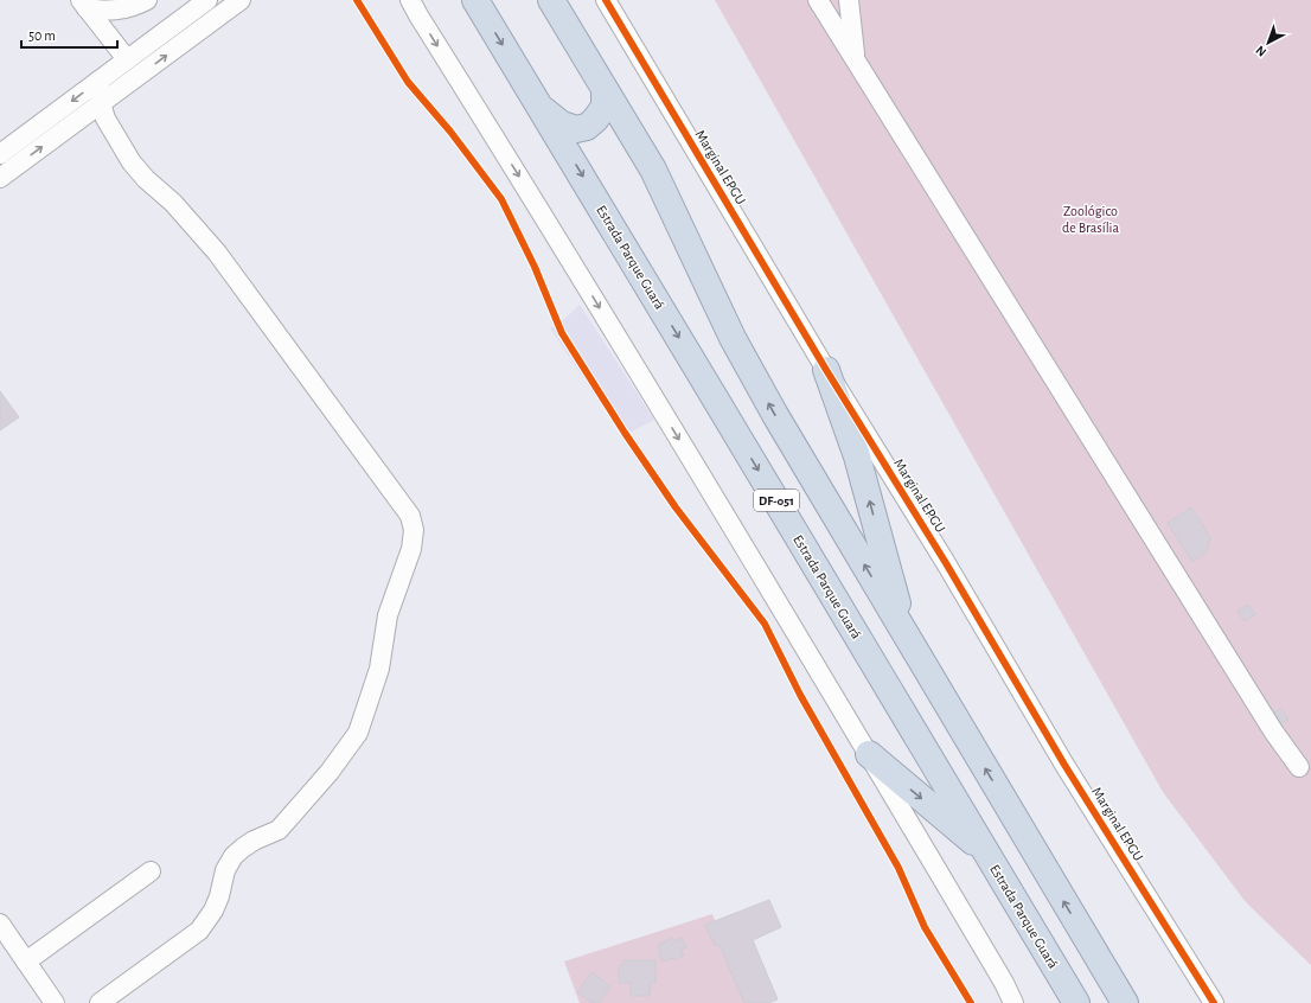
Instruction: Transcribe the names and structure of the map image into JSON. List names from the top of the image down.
{
  "streets": {
    "highway": ["Estrada Parque Guará", "DF-051"],
    "street": ["Marginal EPGU"]
  },
  "parks": ["Zoológico de Brasília"],
  "scale_bar": "50 m",
  "north": "bottom left"
}
